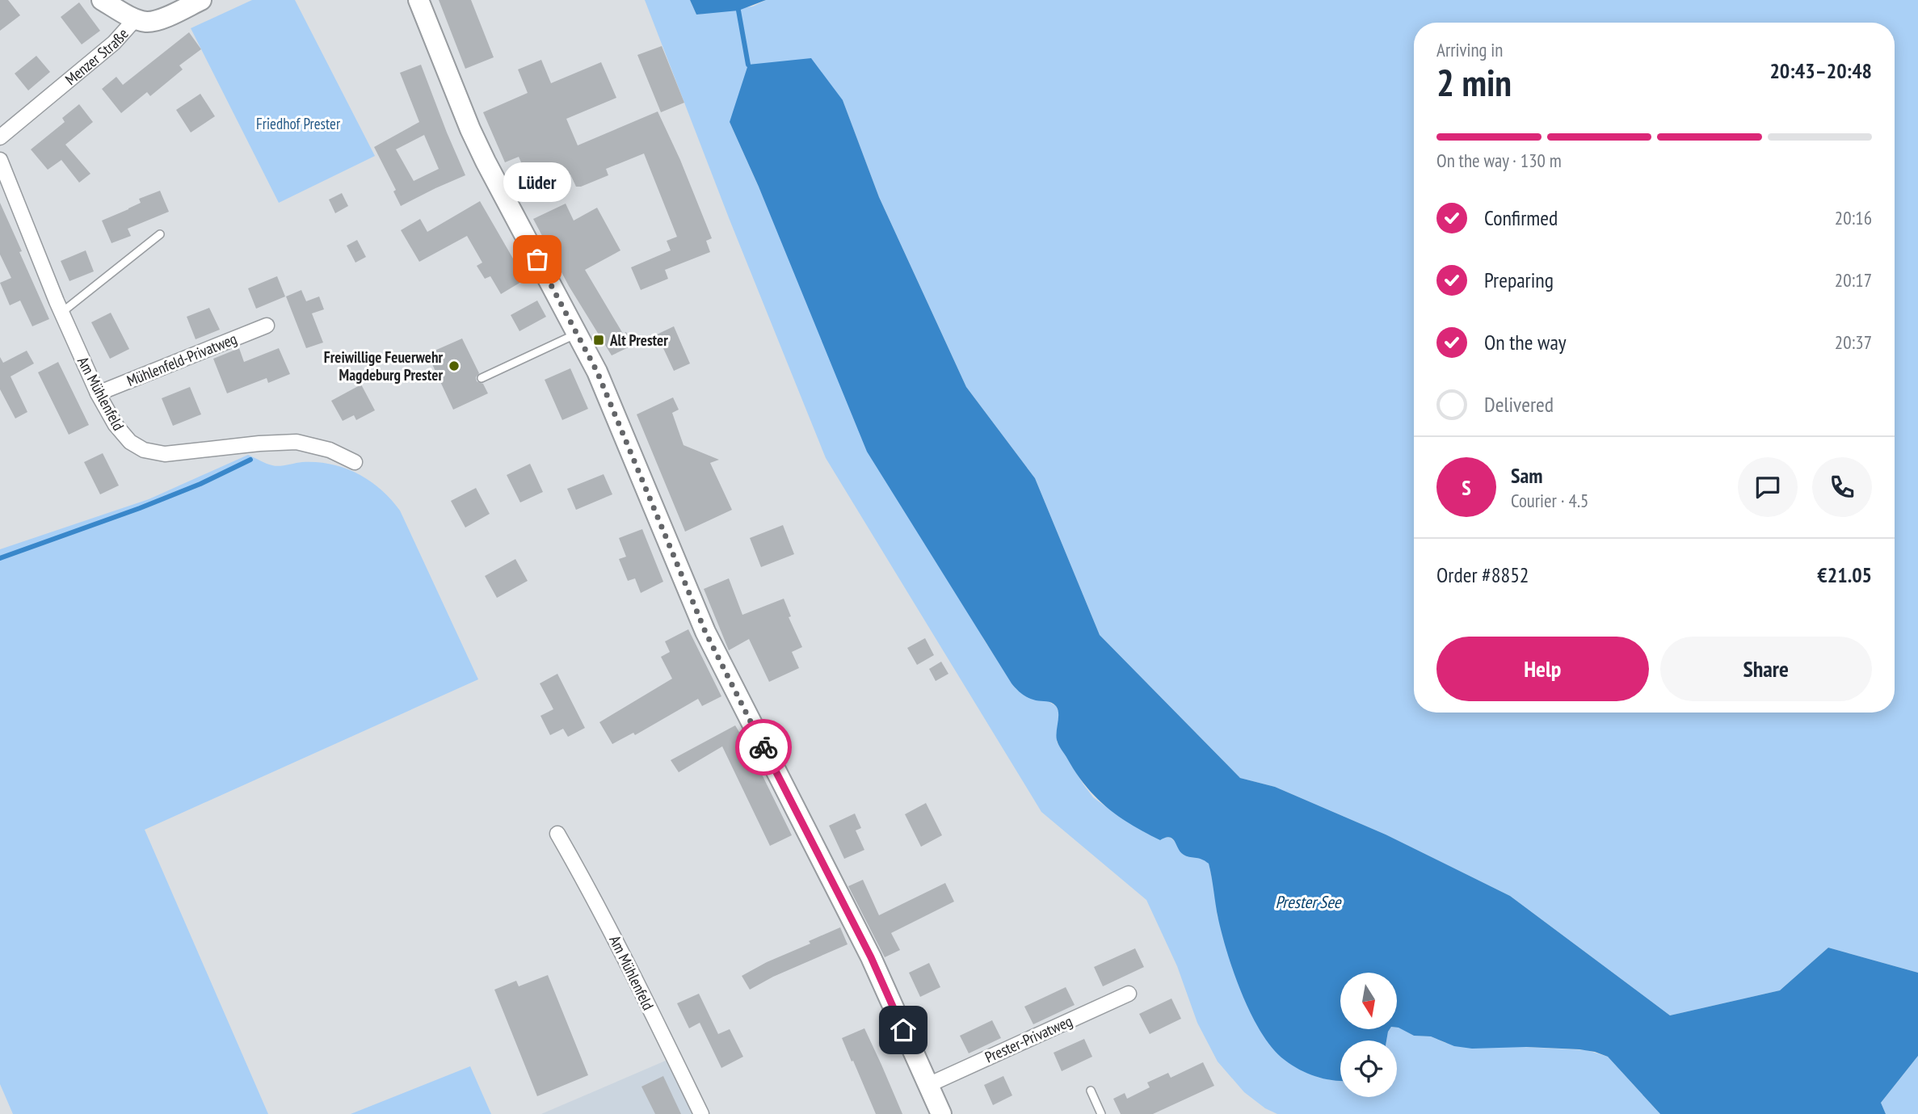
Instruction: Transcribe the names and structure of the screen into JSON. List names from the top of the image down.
{
  "streets": {
    "main road": ["Menzer Straße"],
    "street": ["Mühlenfeld-Privatweg", "Am Mühlenfeld", "Prester-Privatweg"]
  },
  "crossings": [
    ["Mühlenfeld-Privatweg", "Am Mühlenfeld"]
  ],
  "water": ["Prester See"],
  "parks": ["Friedhof Prester"],
  "places": {
    "other": ["Lüder", "Freiwillige Feuerwehr Magdeburg Prester"],
    "transit": ["Alt Prester"]
  },
  "north": "bottom",
  "page": {
    "heading": ["2 min", "Arriving in", "20:43–20:48"],
    "panel": [
      "Sam",
      "Courier · 4.5",
      "Order #8852",
      "€21.05"
    ],
    "bar": "On the way · 130 m",
    "bubble": "Lüder",
    "list": [
      ["Confirmed", "20:16"],
      ["Preparing", "20:17"],
      ["On the way", "20:37"],
      "Delivered"
    ],
    "round": "S",
    "buttons": ["Help", "Share"]
  }
}
